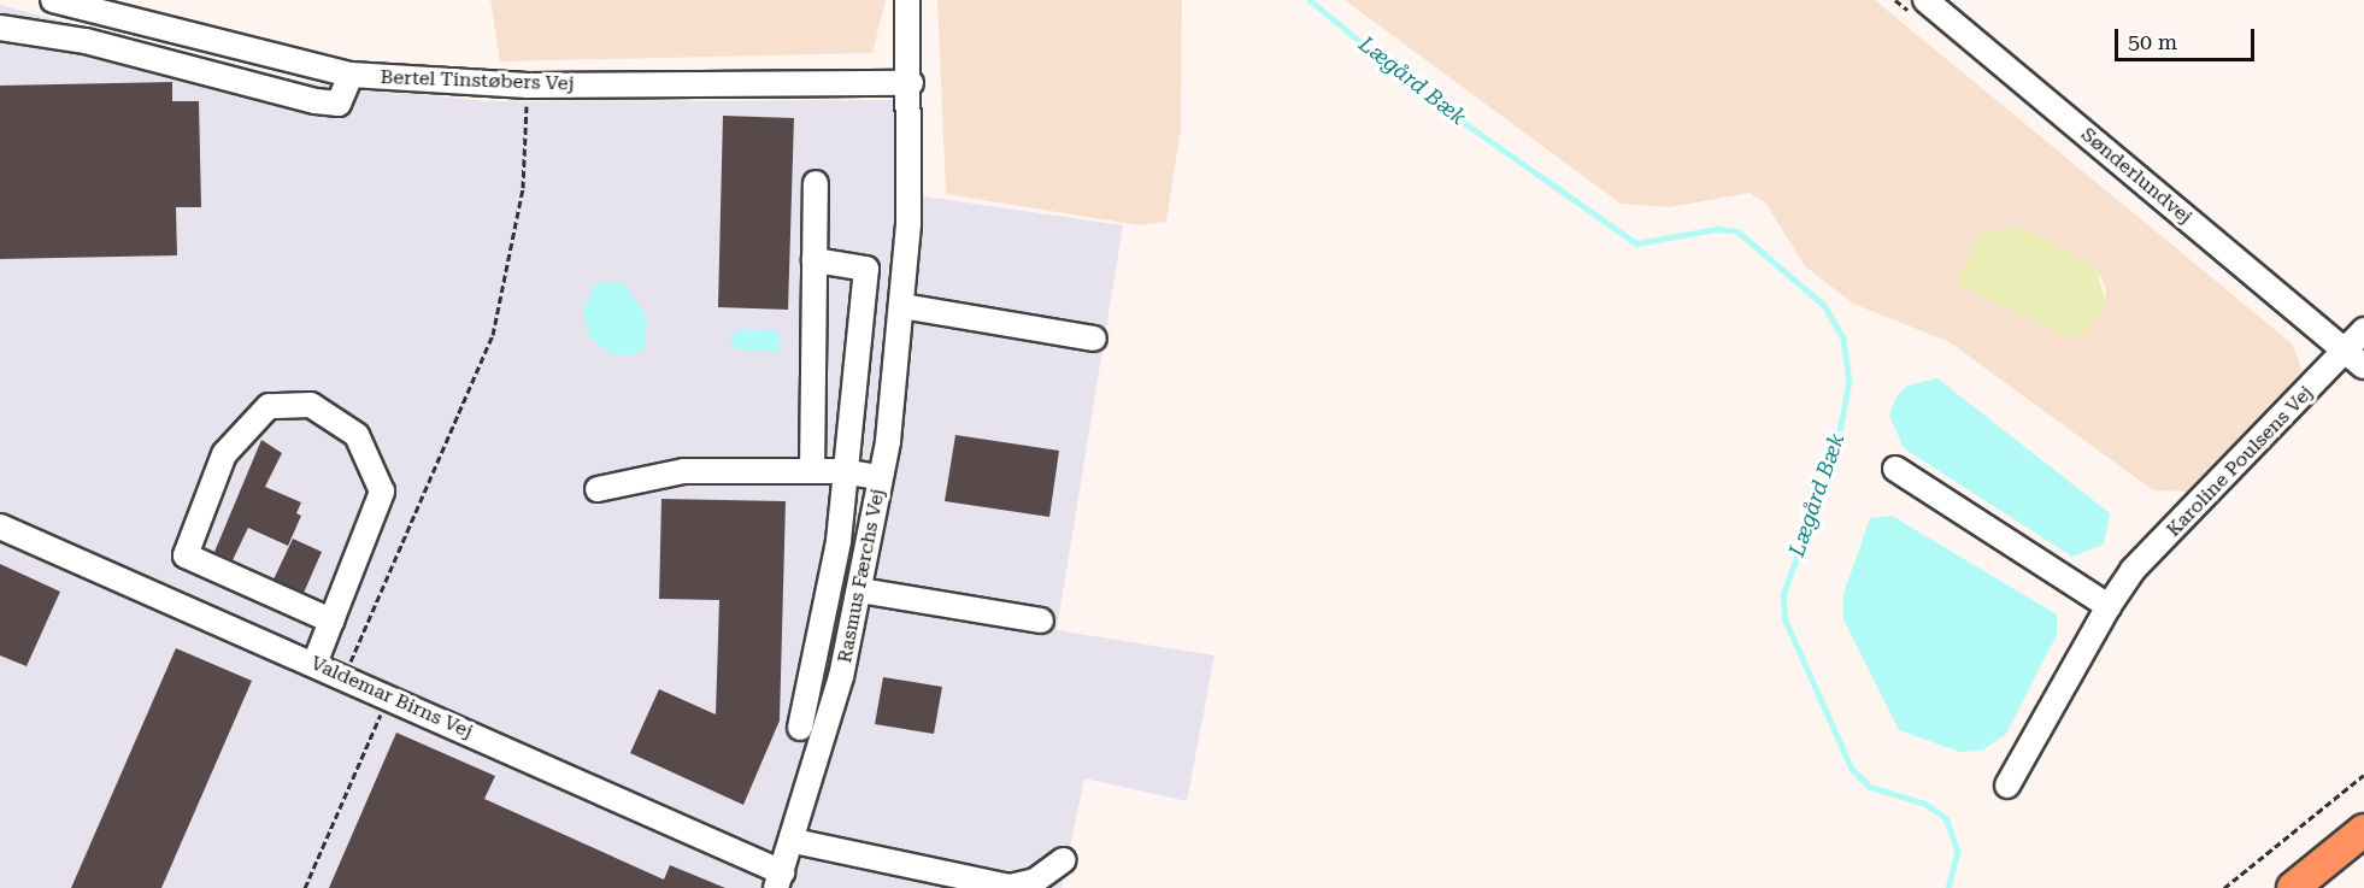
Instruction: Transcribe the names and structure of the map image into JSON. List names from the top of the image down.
{
  "streets": {
    "street": [
      "Bertel Tinstøbers Vej",
      "Sønderlundvej",
      "Karoline Poulsens Vej",
      "Rasmus Færchs Vej",
      "Valdemar Birns Vej"
    ]
  },
  "crossings": [
    ["Bertel Tinstøbers Vej", "Rasmus Færchs Vej"],
    ["Sønderlundvej", "Karoline Poulsens Vej"],
    ["Rasmus Færchs Vej", "Valdemar Birns Vej"]
  ],
  "water": ["Lægård Bæk"],
  "scale_bar": "50 m"
}
